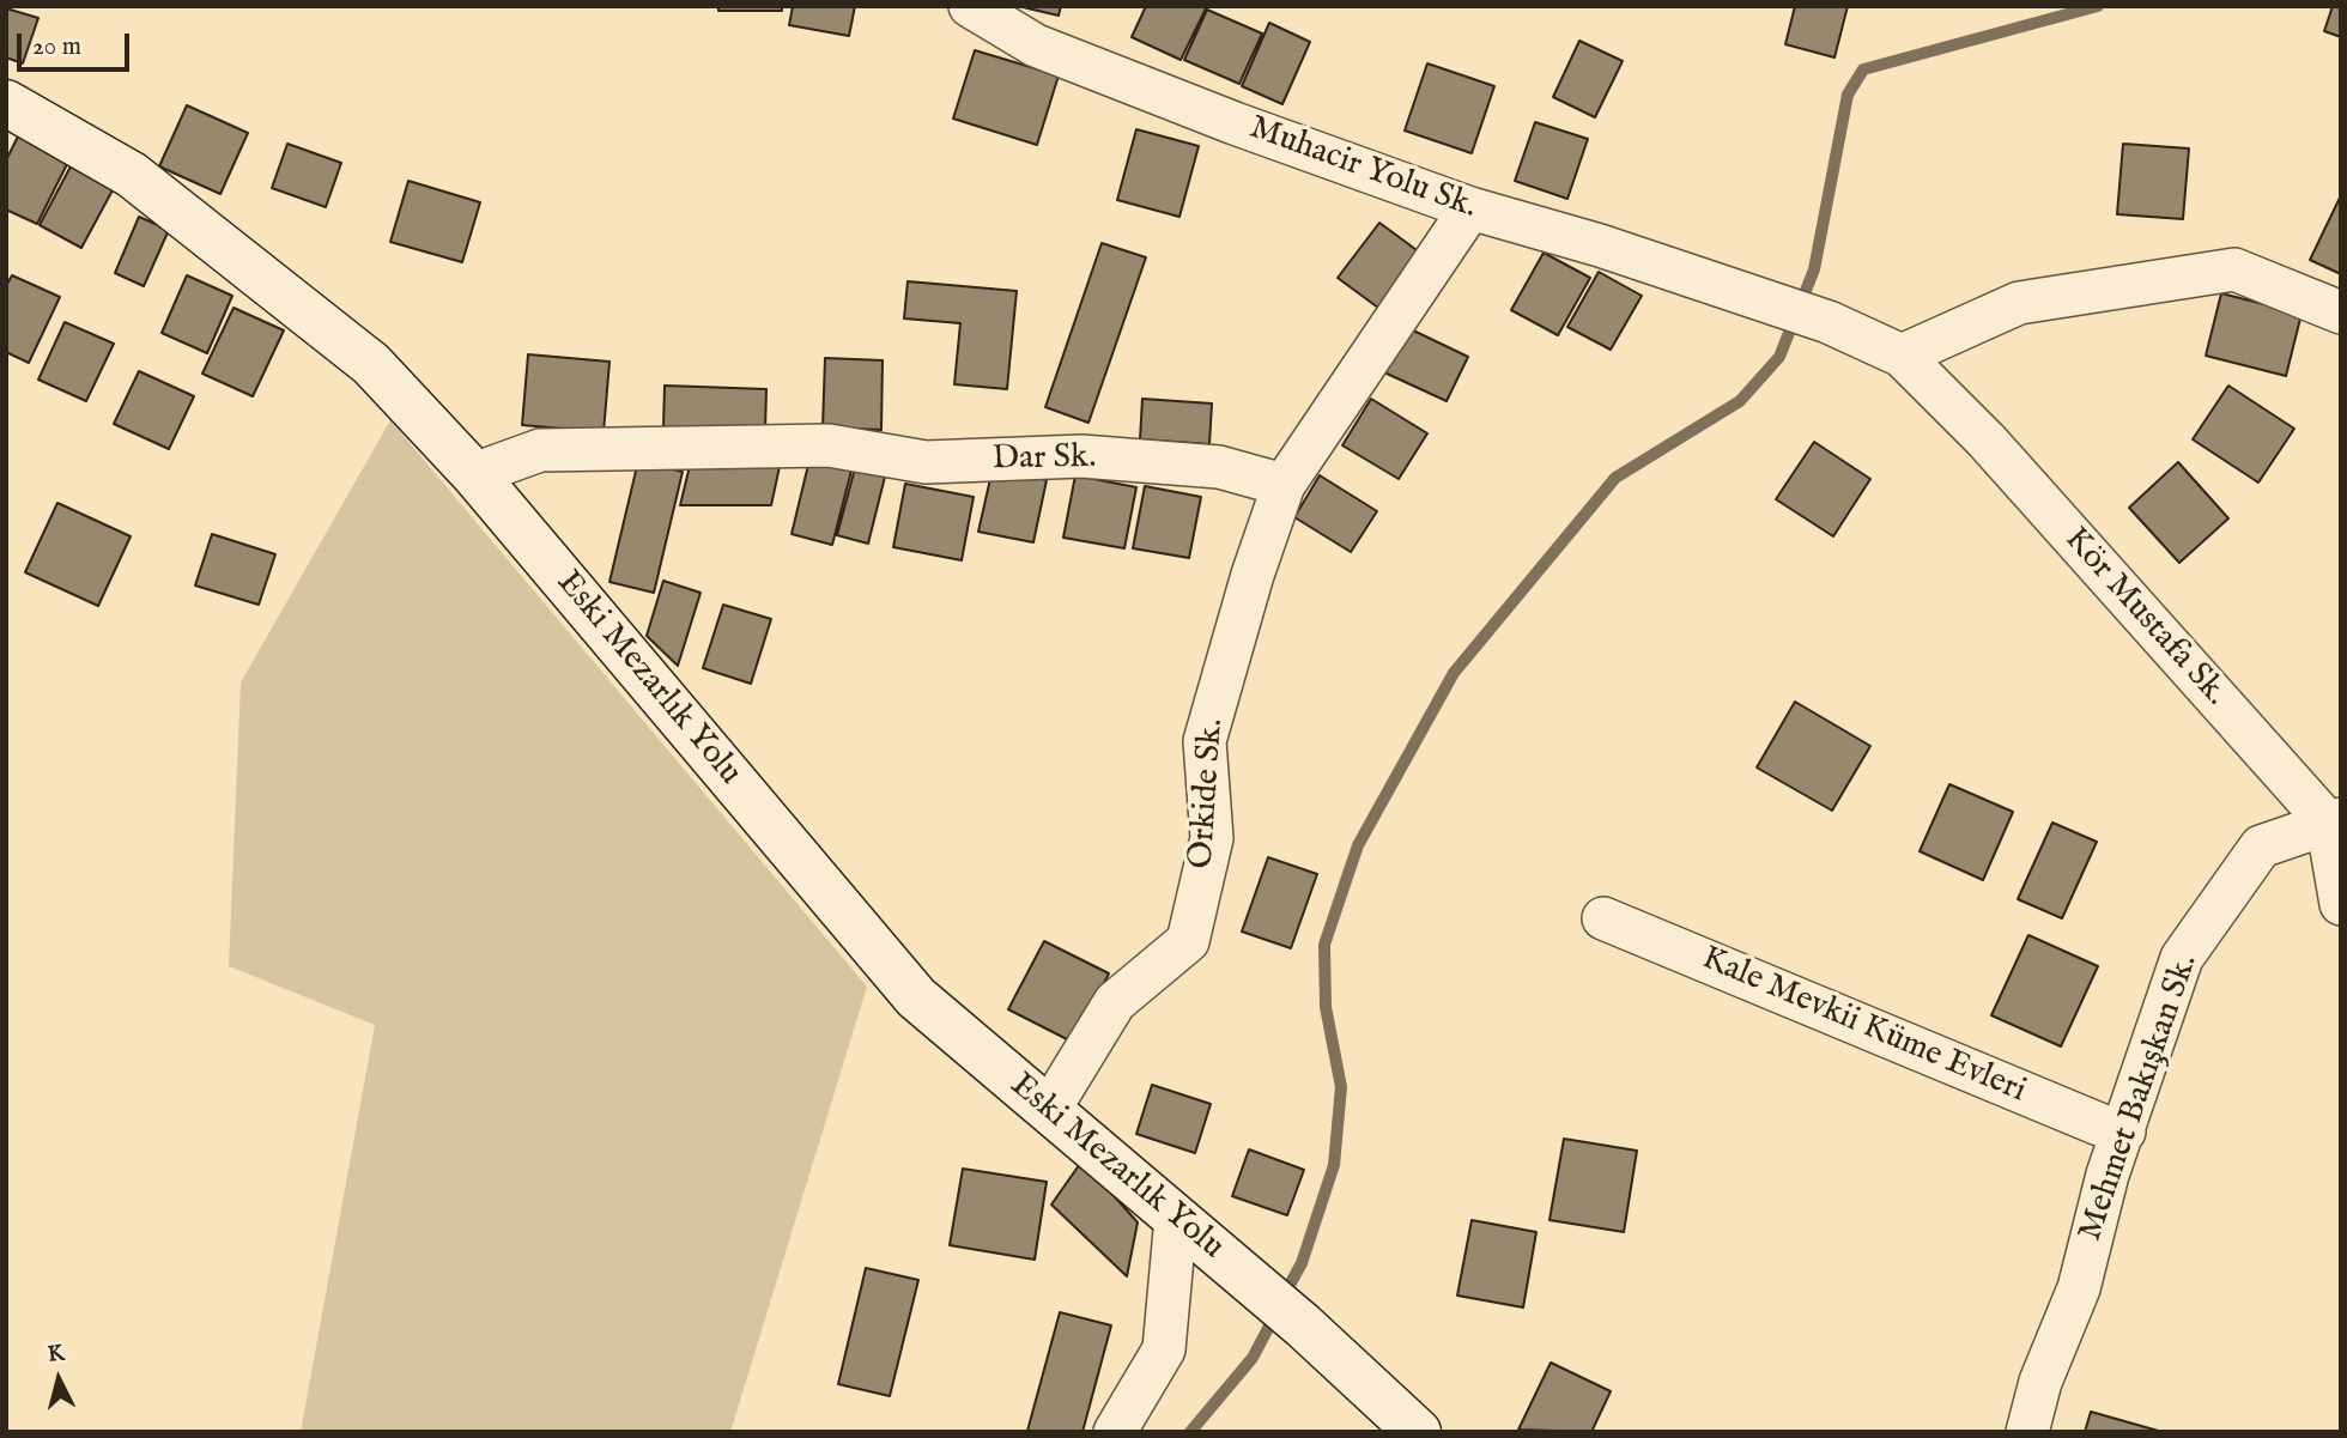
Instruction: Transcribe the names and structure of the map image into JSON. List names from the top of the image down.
{
  "streets": {
    "street": [
      "Muhacir Yolu Sk.",
      "Dar Sk.",
      "Kör Mustafa Sk.",
      "Eski Mezarlık Yolu",
      "Orkide Sk.",
      "Kale Mevkii Küme Evleri",
      "Mehmet Bakışkan Sk."
    ]
  },
  "crossings": [
    ["Muhacir Yolu Sk.", "Kör Mustafa Sk."],
    ["Dar Sk.", "Eski Mezarlık Yolu"],
    ["Dar Sk.", "Orkide Sk."],
    ["Kör Mustafa Sk.", "Mehmet Bakışkan Sk."],
    ["Eski Mezarlık Yolu", "Orkide Sk."],
    ["Kale Mevkii Küme Evleri", "Mehmet Bakışkan Sk."]
  ],
  "scale_bar": "20 m",
  "north": "top"
}
